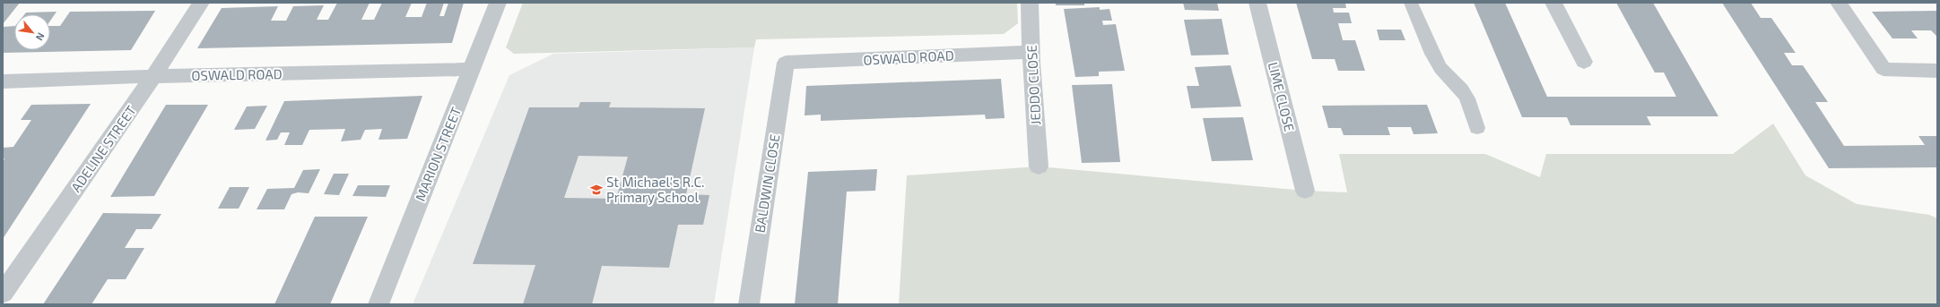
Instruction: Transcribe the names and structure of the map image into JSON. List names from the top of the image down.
{
  "streets": {
    "street": [
      "OSWALD ROAD",
      "JEDDO CLOSE",
      "LIME CLOSE",
      "ADELINE STREET",
      "MARION STREET",
      "BALDWIN CLOSE"
    ]
  },
  "crossings": [
    ["OSWALD ROAD", "JEDDO CLOSE"],
    ["OSWALD ROAD", "ADELINE STREET"],
    ["OSWALD ROAD", "MARION STREET"],
    ["OSWALD ROAD", "BALDWIN CLOSE"]
  ],
  "places": {
    "school or university": ["St Michael's R.C. Primary School"]
  },
  "north": "bottom right"
}
